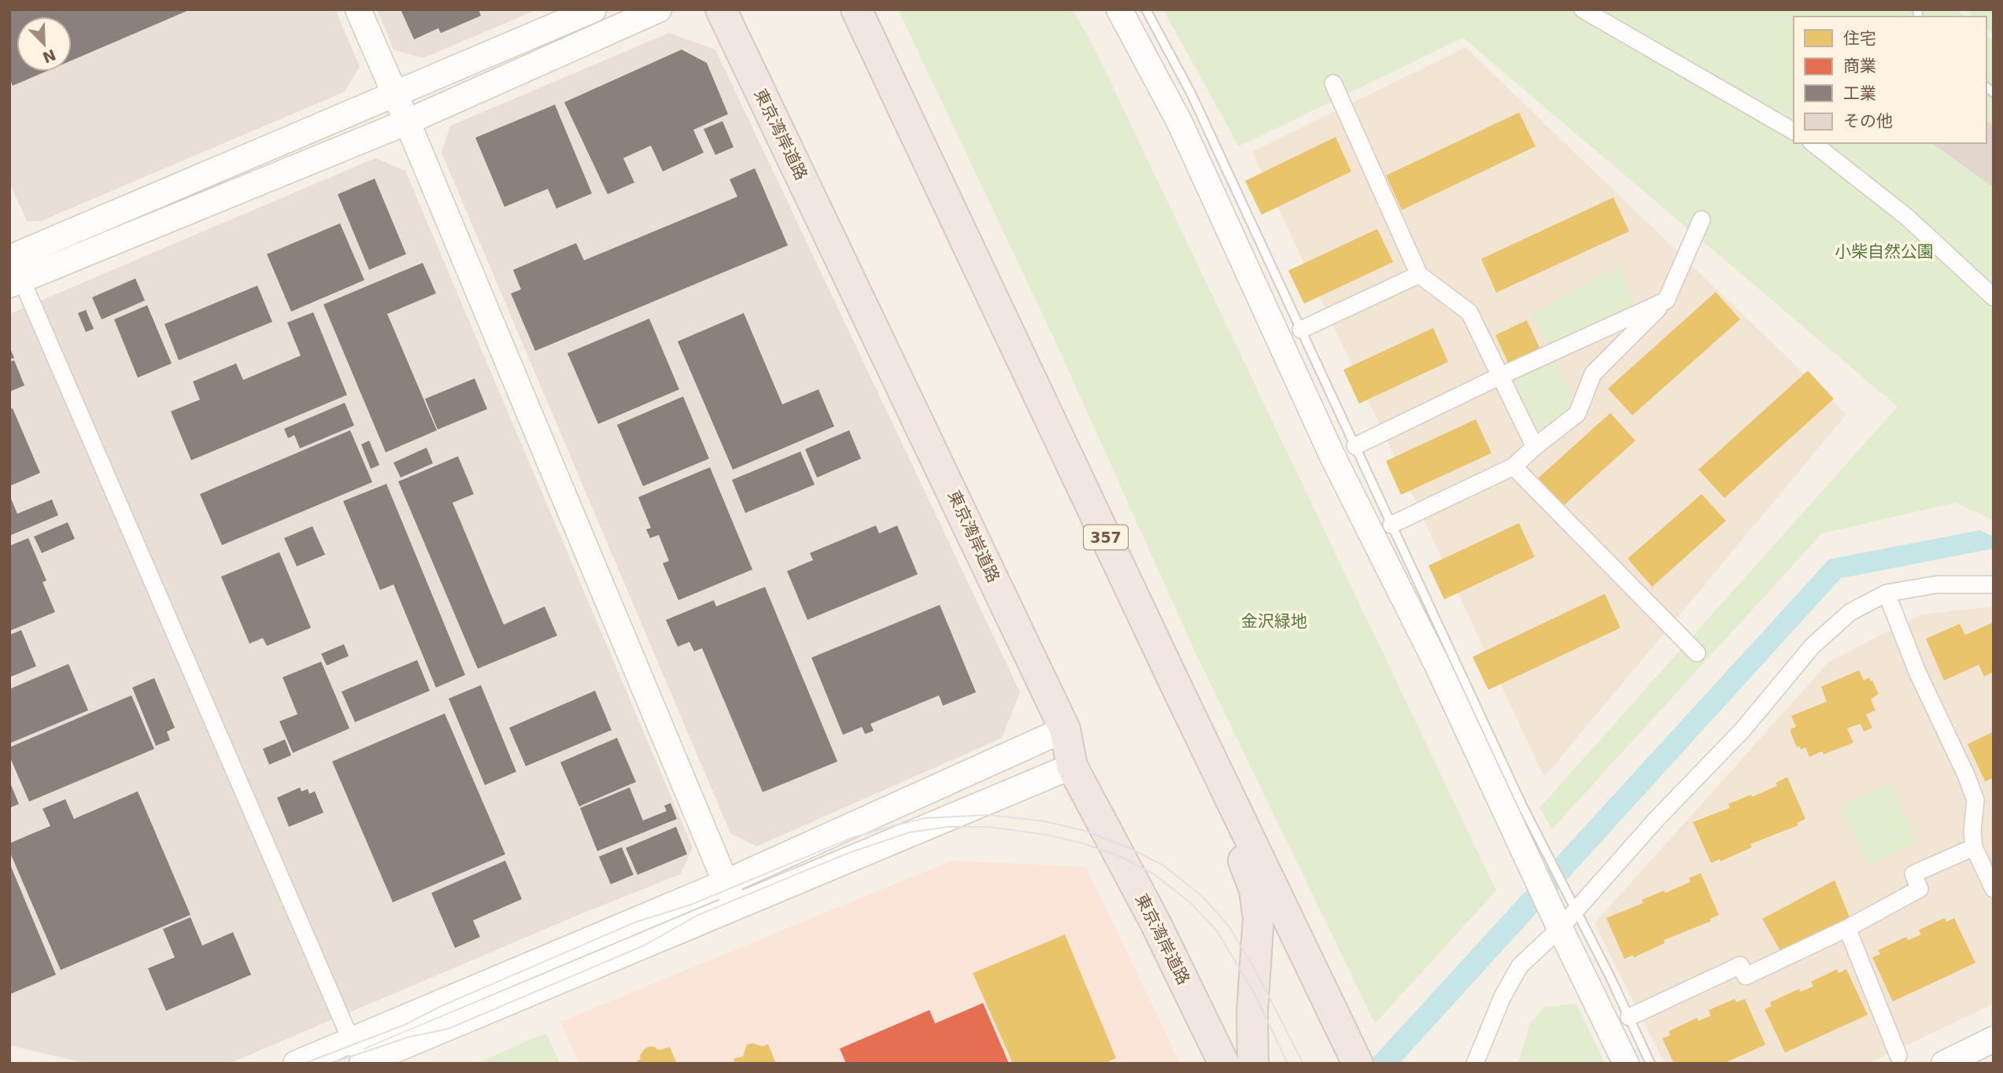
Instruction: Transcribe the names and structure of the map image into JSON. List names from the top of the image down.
{
  "streets": {
    "highway": ["東京湾岸道路", "357"]
  },
  "parks": ["小柴自然公園", "金沢緑地"],
  "legend": [
    "住宅",
    "商業",
    "工業",
    "その他"
  ],
  "north": "bottom right"
}
